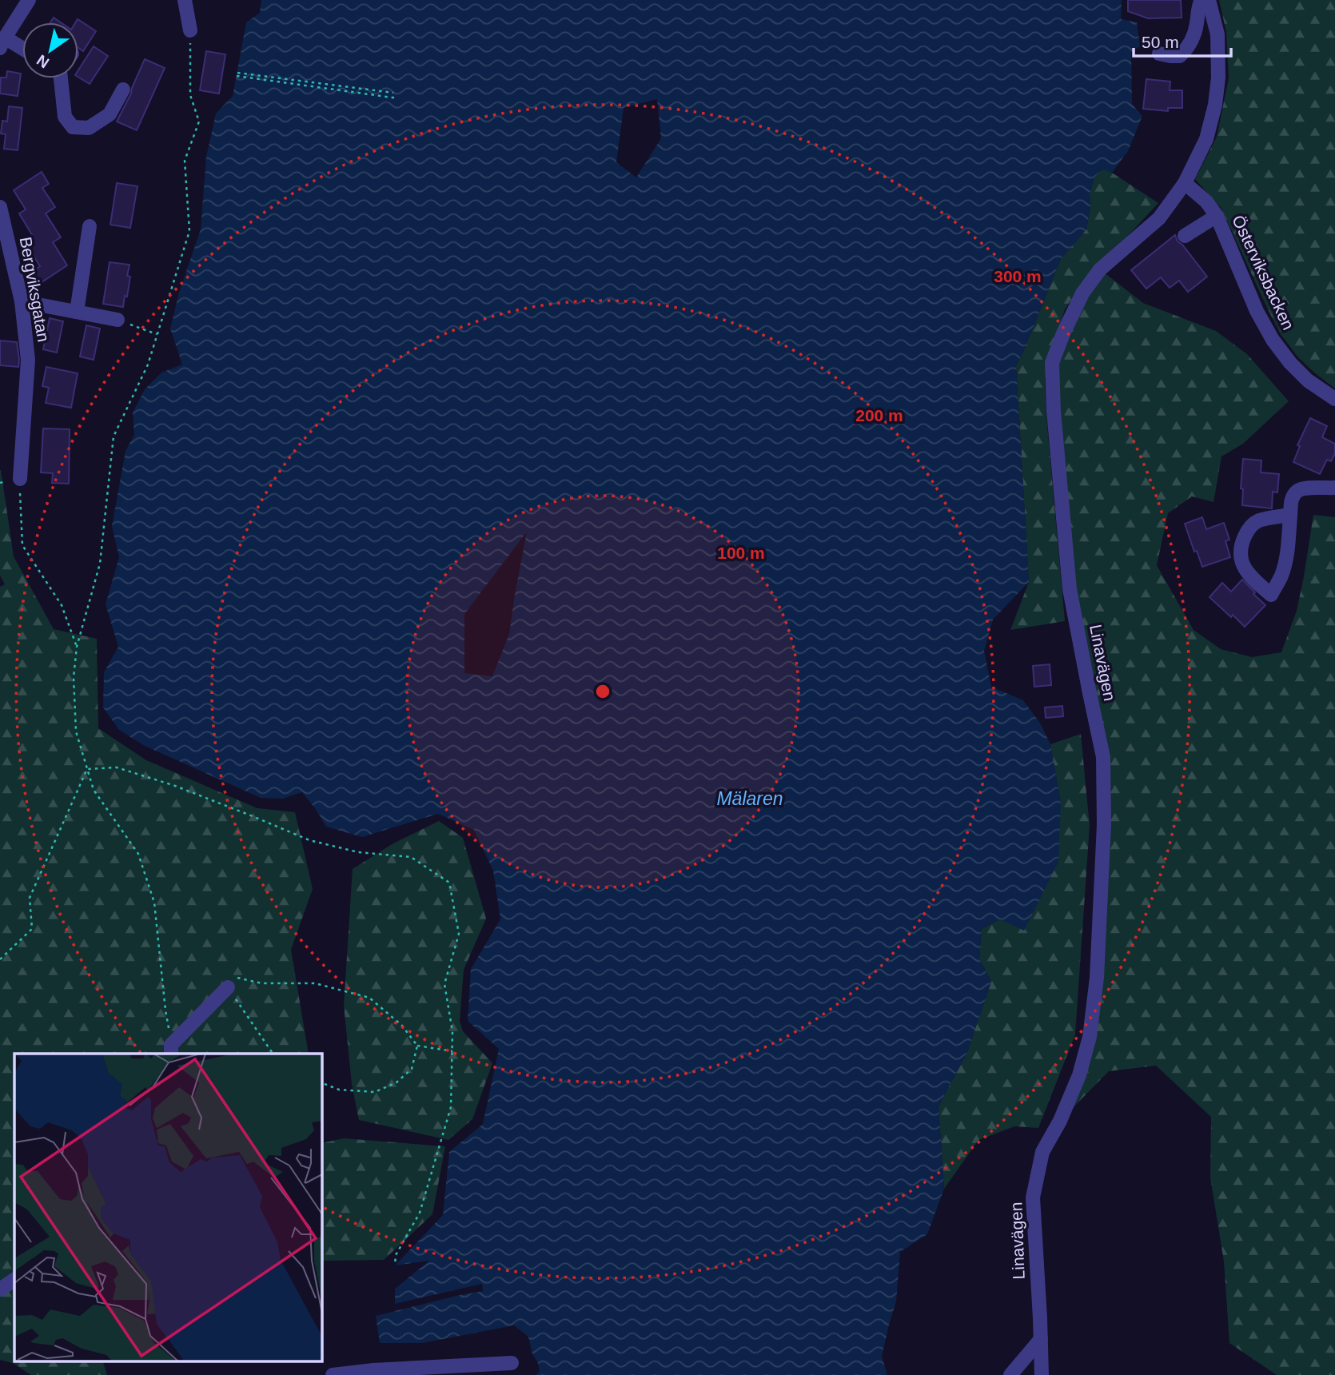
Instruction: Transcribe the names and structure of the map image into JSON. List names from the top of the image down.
{
  "streets": {
    "street": ["Österviksbacken", "Bergviksgatan", "Linavägen"]
  },
  "crossings": [
    ["Österviksbacken", "Linavägen"]
  ],
  "water": ["Mälaren"],
  "scale_bar": "50 m",
  "north": "bottom left",
  "rings": ["300 m", "200 m", "100 m"]
}
